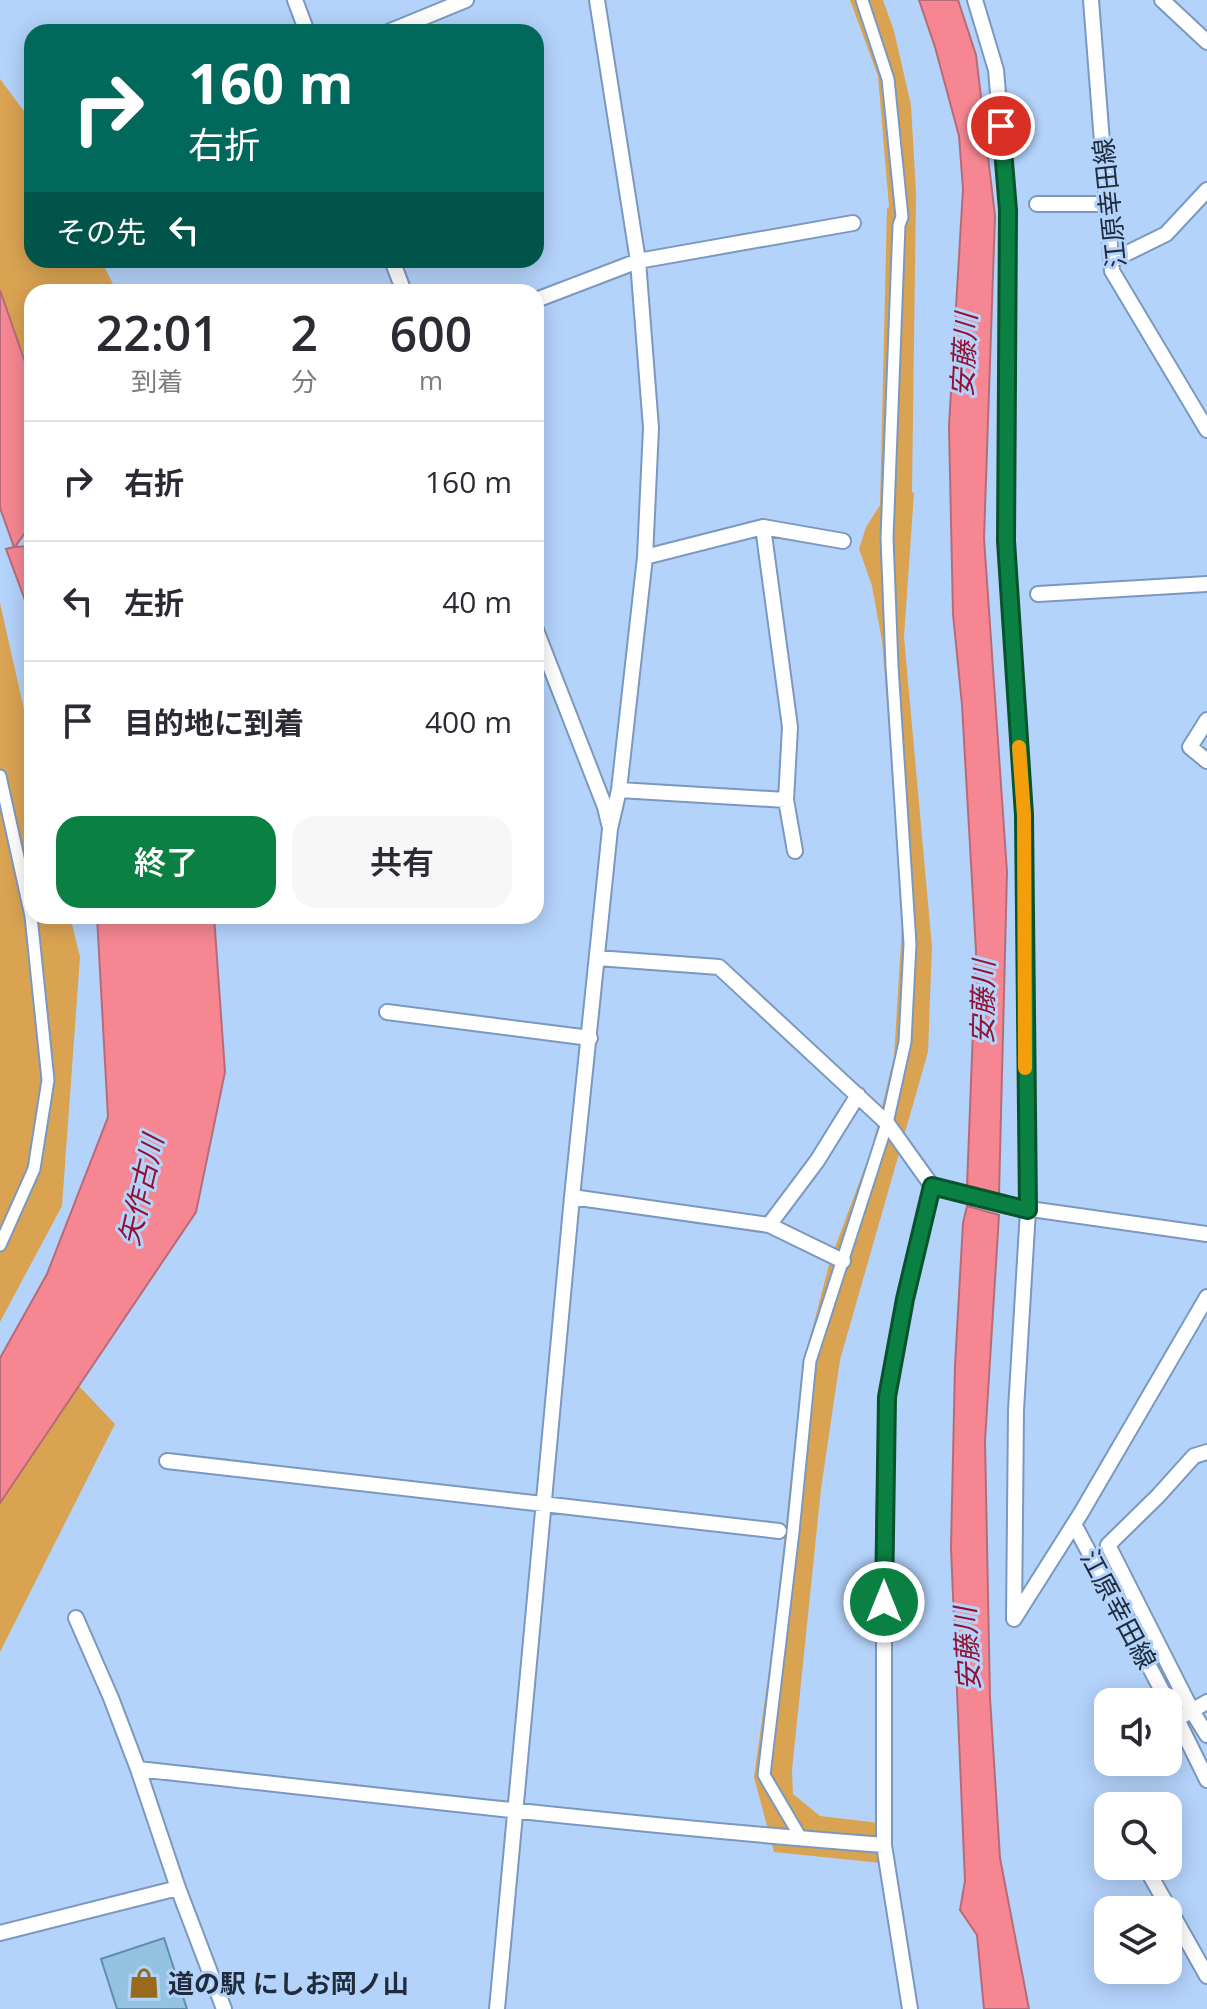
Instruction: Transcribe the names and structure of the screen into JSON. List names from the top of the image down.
{
  "streets": {
    "street": ["江原幸田線"]
  },
  "water": ["安藤川", "矢作古川"],
  "places": {
    "shop": ["道の駅 にしお岡ノ山"]
  },
  "page": {
    "turn": ["160 m", "右折"],
    "then": "その先",
    "eta": [
      "22:01",
      "到着",
      "2",
      "分",
      "600",
      "m"
    ],
    "list": [
      {
        "name": "右折",
        "value": "160 m"
      },
      {
        "name": "左折",
        "value": "40 m"
      },
      {
        "name": "目的地に到着",
        "value": "400 m"
      }
    ],
    "buttons": ["終了", "共有"]
  }
}
